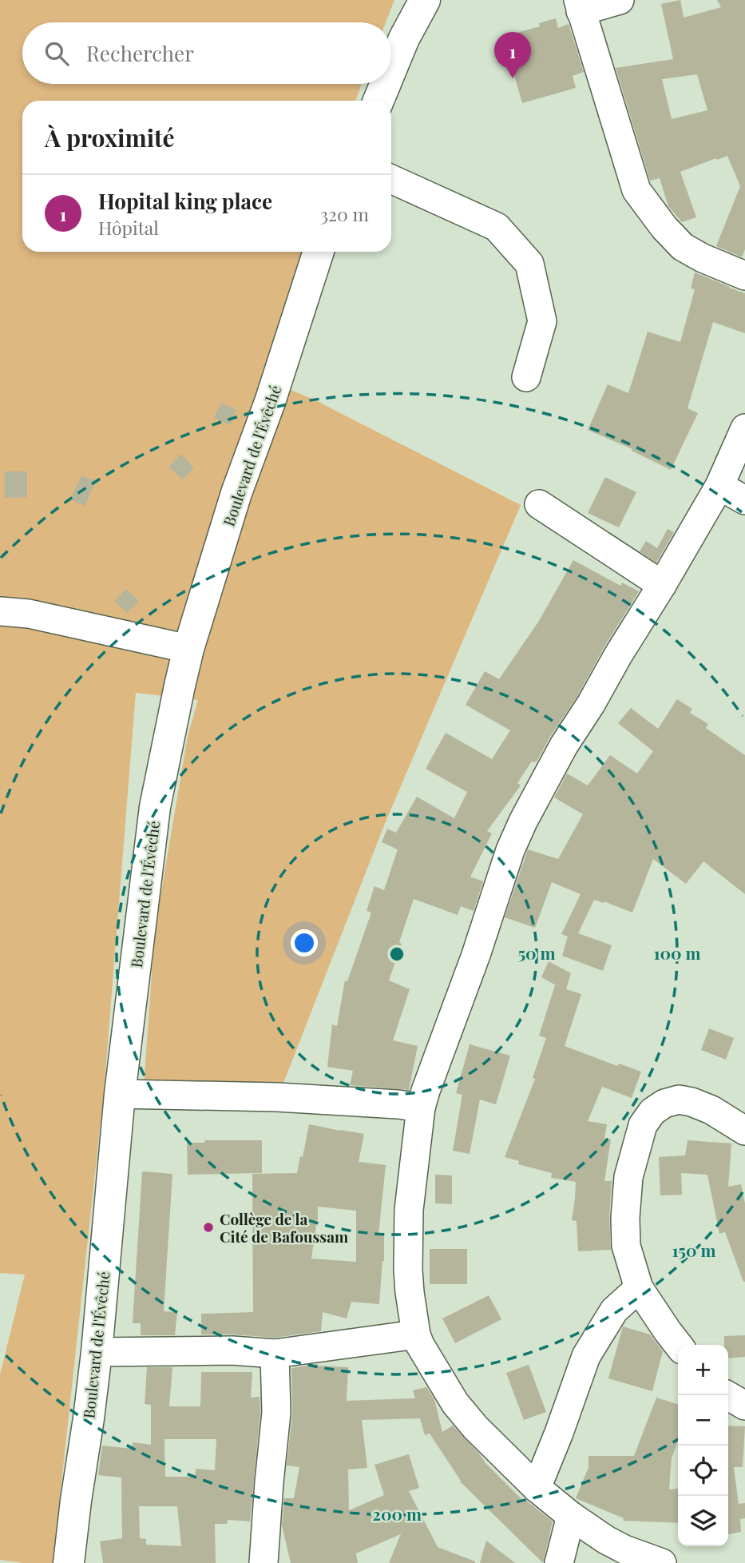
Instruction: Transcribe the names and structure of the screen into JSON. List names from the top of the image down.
{
  "streets": {
    "main road": ["Boulevard de l'Évêché"]
  },
  "places": ["Collège de la Cité de Bafoussam"],
  "page": {
    "search": "Rechercher",
    "pins": "1",
    "heading": "À proximité",
    "list": [
      {
        "mark": "1",
        "name": "Hopital king place",
        "note": "Hôpital",
        "value": "320 m"
      }
    ],
    "map_buttons": ["+", "−"]
  },
  "rings": [
    "50 m",
    "100 m",
    "150 m",
    "200 m"
  ]
}
